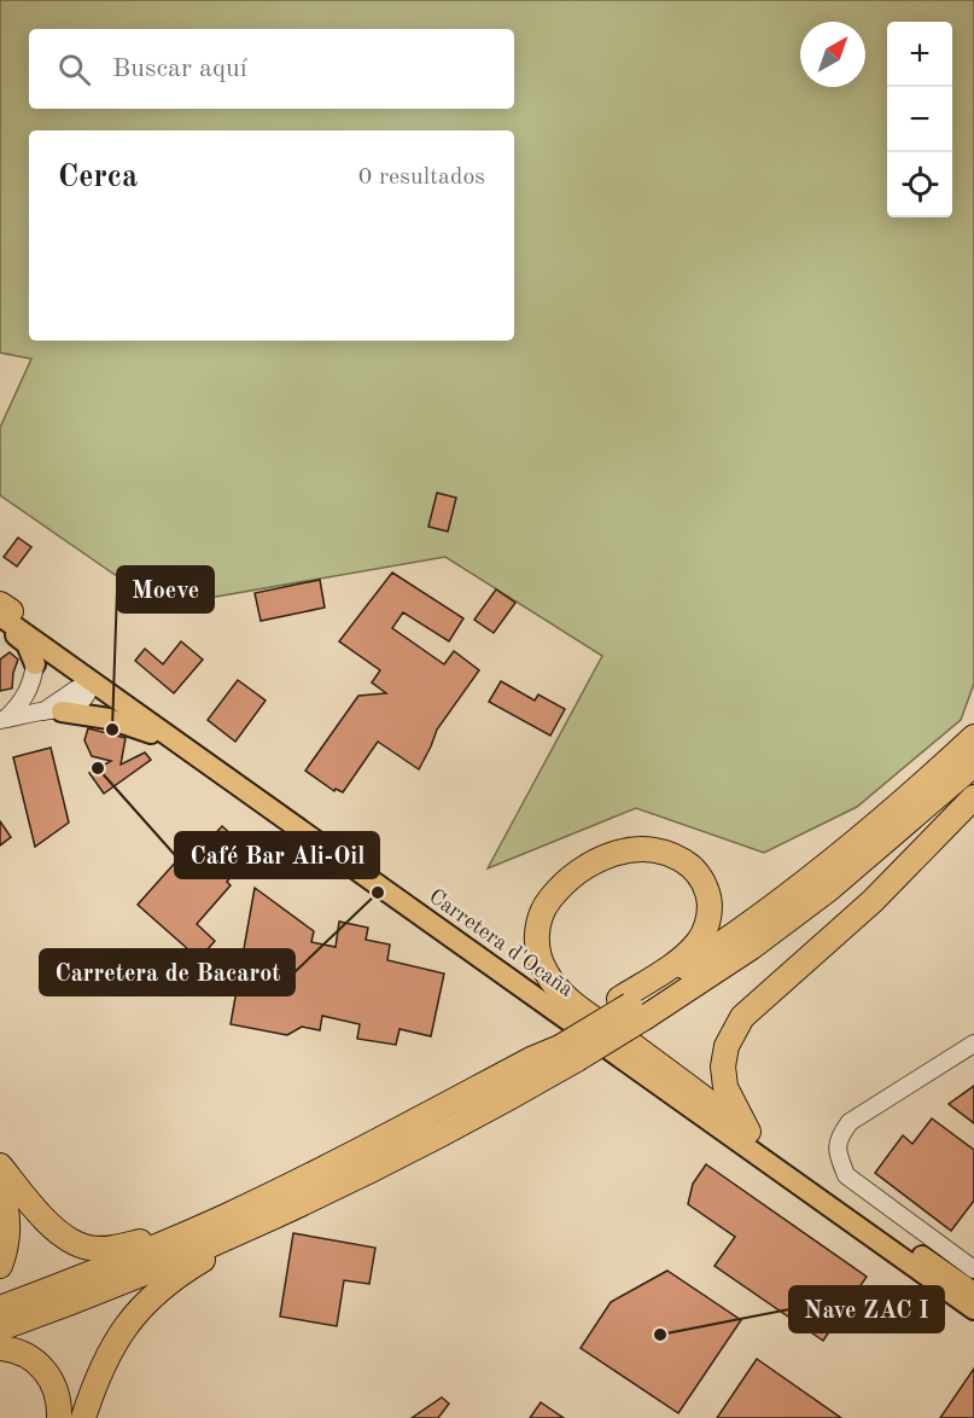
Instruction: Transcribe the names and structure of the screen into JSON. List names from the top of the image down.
{
  "streets": {
    "main road": ["Carretera d'Ocaña"]
  },
  "places": [
    "Moeve",
    "Café Bar Ali-Oil",
    "Carretera de Bacarot",
    "Nave ZAC I"
  ],
  "north": "top right",
  "page": {
    "map_buttons": ["+", "−"],
    "search": "Buscar aquí",
    "heading": ["Cerca", "0 resultados"]
  }
}
